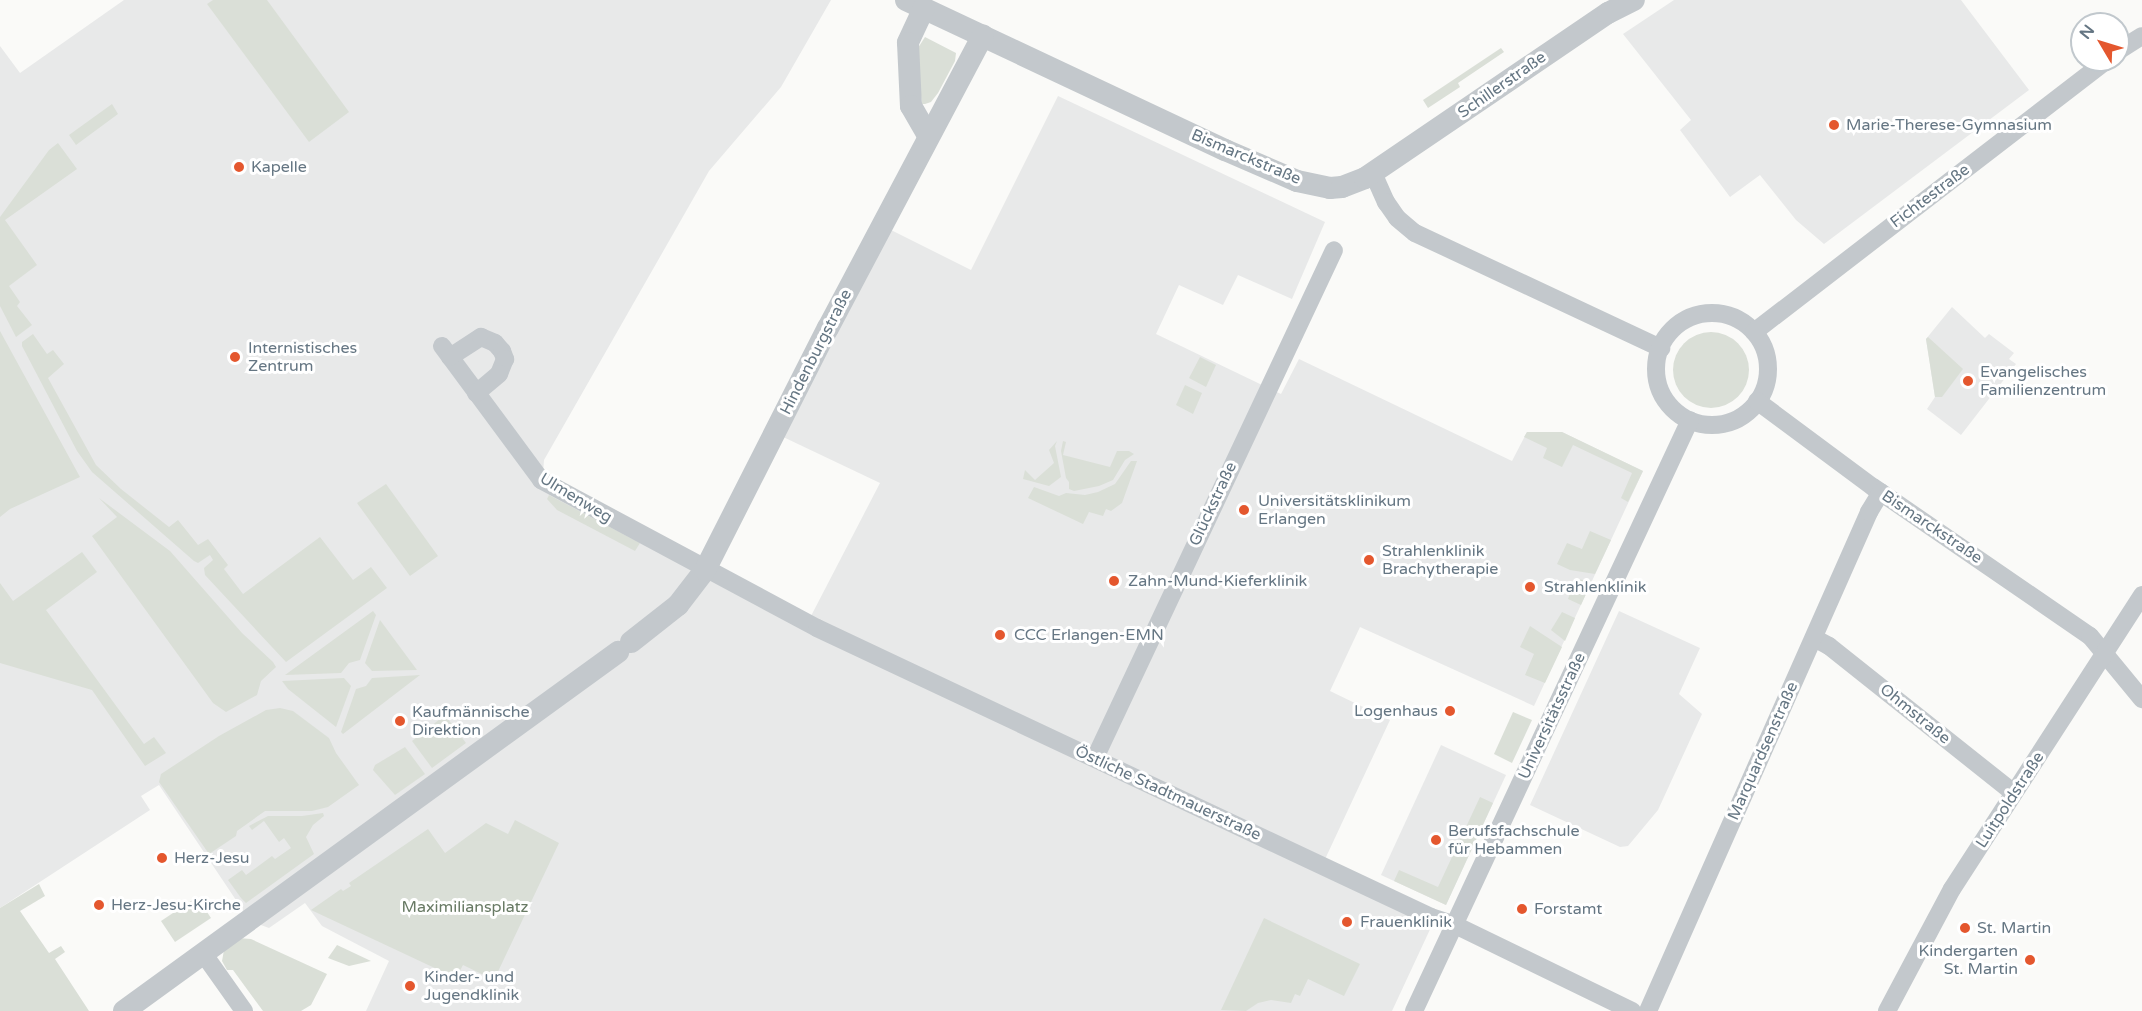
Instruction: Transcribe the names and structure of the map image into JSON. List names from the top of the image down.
{
  "streets": {
    "street": [
      "Schillerstraße",
      "Bismarckstraße",
      "Fichtestraße",
      "Hindenburgstraße",
      "Ulmenweg",
      "Glückstraße",
      "Ohmstraße",
      "Universitätsstraße",
      "Marquardsenstraße",
      "Östliche Stadtmauerstraße",
      "Luitpoldstraße"
    ]
  },
  "crossings": [
    ["Schillerstraße", "Bismarckstraße"],
    ["Bismarckstraße", "Fichtestraße"],
    ["Bismarckstraße", "Hindenburgstraße"],
    ["Bismarckstraße", "Universitätsstraße"],
    ["Bismarckstraße", "Marquardsenstraße"],
    ["Bismarckstraße", "Luitpoldstraße"],
    ["Fichtestraße", "Universitätsstraße"],
    ["Hindenburgstraße", "Ulmenweg"],
    ["Hindenburgstraße", "Östliche Stadtmauerstraße"],
    ["Ulmenweg", "Östliche Stadtmauerstraße"],
    ["Glückstraße", "Östliche Stadtmauerstraße"],
    ["Ohmstraße", "Marquardsenstraße"],
    ["Ohmstraße", "Luitpoldstraße"],
    ["Universitätsstraße", "Östliche Stadtmauerstraße"]
  ],
  "parks": ["Maximiliansplatz"],
  "places": [
    "Marie-Therese-Gymnasium",
    "Kapelle",
    "Internistisches Zentrum",
    "Evangelisches Familienzentrum",
    "Universitätsklinikum Erlangen",
    "Strahlenklinik Brachytherapie",
    "Zahn-Mund-Kieferklinik",
    "Strahlenklinik",
    "CCC Erlangen-EMN",
    "Logenhaus",
    "Kaufmännische Direktion",
    "Berufsfachschule für Hebammen",
    "Herz-Jesu",
    "Herz-Jesu-Kirche",
    "Forstamt",
    "Frauenklinik",
    "St. Martin",
    "Kindergarten St. Martin",
    "Kinder- und Jugendklinik"
  ],
  "north": "top left"
}
